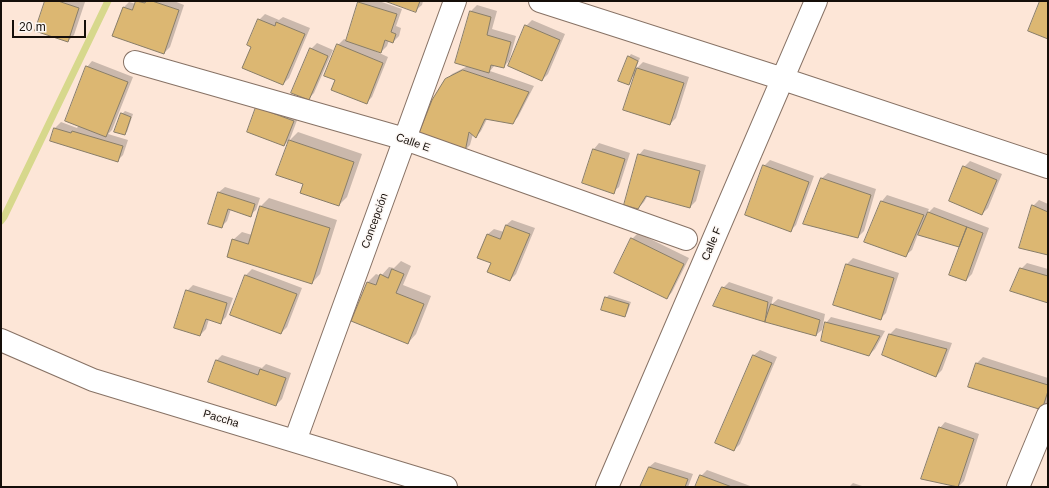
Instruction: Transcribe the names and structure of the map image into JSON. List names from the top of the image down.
{
  "streets": {
    "street": [
      "Calle E",
      "Concepción",
      "Calle F",
      "Paccha"
    ]
  },
  "crossings": [
    ["Calle E", "Concepción"],
    ["Concepción", "Paccha"]
  ],
  "scale_bar": "20 m"
}
